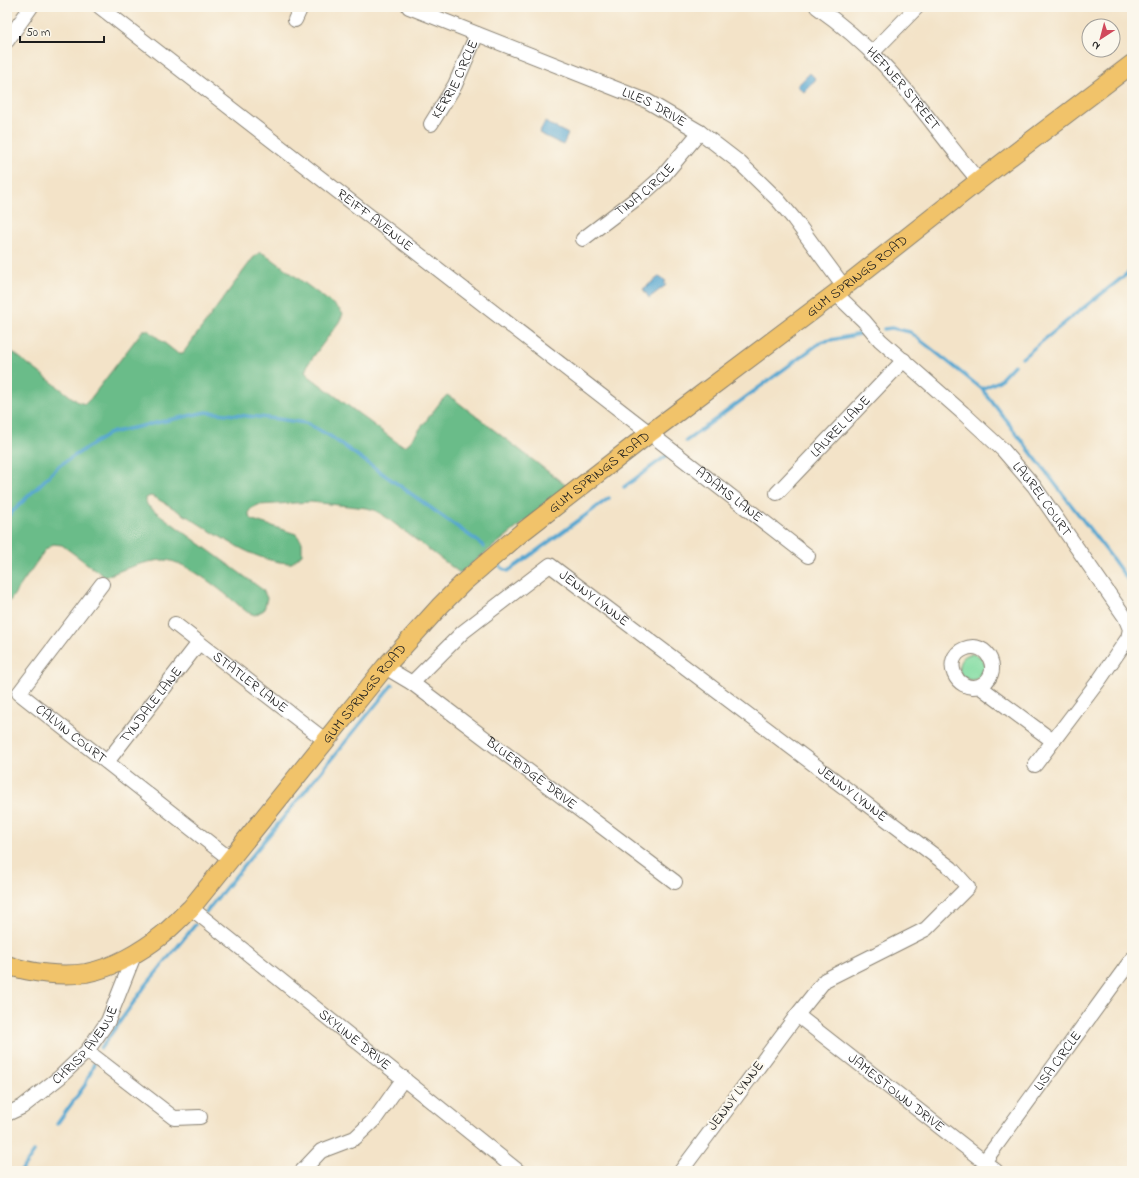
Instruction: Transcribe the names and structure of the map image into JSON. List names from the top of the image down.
{
  "streets": {
    "main road": ["GUM SPRINGS ROAD"],
    "street": [
      "KERRIE CIRCLE",
      "HEFNER STREET",
      "LILES DRIVE",
      "TINA CIRCLE",
      "REIFF AVENUE",
      "LAUREL LANE",
      "ADAMS LANE",
      "LAUREL COURT",
      "JENNY LYNNE",
      "STATLER LANE",
      "TYNDALE LANE",
      "CALVIN COURT",
      "BLUERIDGE DRIVE",
      "SKYLINE DRIVE",
      "CHRISP AVENUE",
      "LISA CIRCLE",
      "JAMESTOWN DRIVE"
    ]
  },
  "crossings": [
    ["KERRIE CIRCLE", "LILES DRIVE"],
    ["HEFNER STREET", "GUM SPRINGS ROAD"],
    ["LILES DRIVE", "TINA CIRCLE"],
    ["LILES DRIVE", "GUM SPRINGS ROAD"],
    ["LILES DRIVE", "LAUREL COURT"],
    ["REIFF AVENUE", "GUM SPRINGS ROAD"],
    ["REIFF AVENUE", "ADAMS LANE"],
    ["GUM SPRINGS ROAD", "ADAMS LANE"],
    ["GUM SPRINGS ROAD", "LAUREL COURT"],
    ["GUM SPRINGS ROAD", "STATLER LANE"],
    ["GUM SPRINGS ROAD", "CALVIN COURT"],
    ["GUM SPRINGS ROAD", "BLUERIDGE DRIVE"],
    ["GUM SPRINGS ROAD", "SKYLINE DRIVE"],
    ["GUM SPRINGS ROAD", "CHRISP AVENUE"],
    ["LAUREL LANE", "LAUREL COURT"],
    ["JENNY LYNNE", "BLUERIDGE DRIVE"],
    ["JENNY LYNNE", "JAMESTOWN DRIVE"],
    ["TYNDALE LANE", "CALVIN COURT"],
    ["LISA CIRCLE", "JAMESTOWN DRIVE"]
  ],
  "scale_bar": "50 m",
  "north": "bottom left"
}
